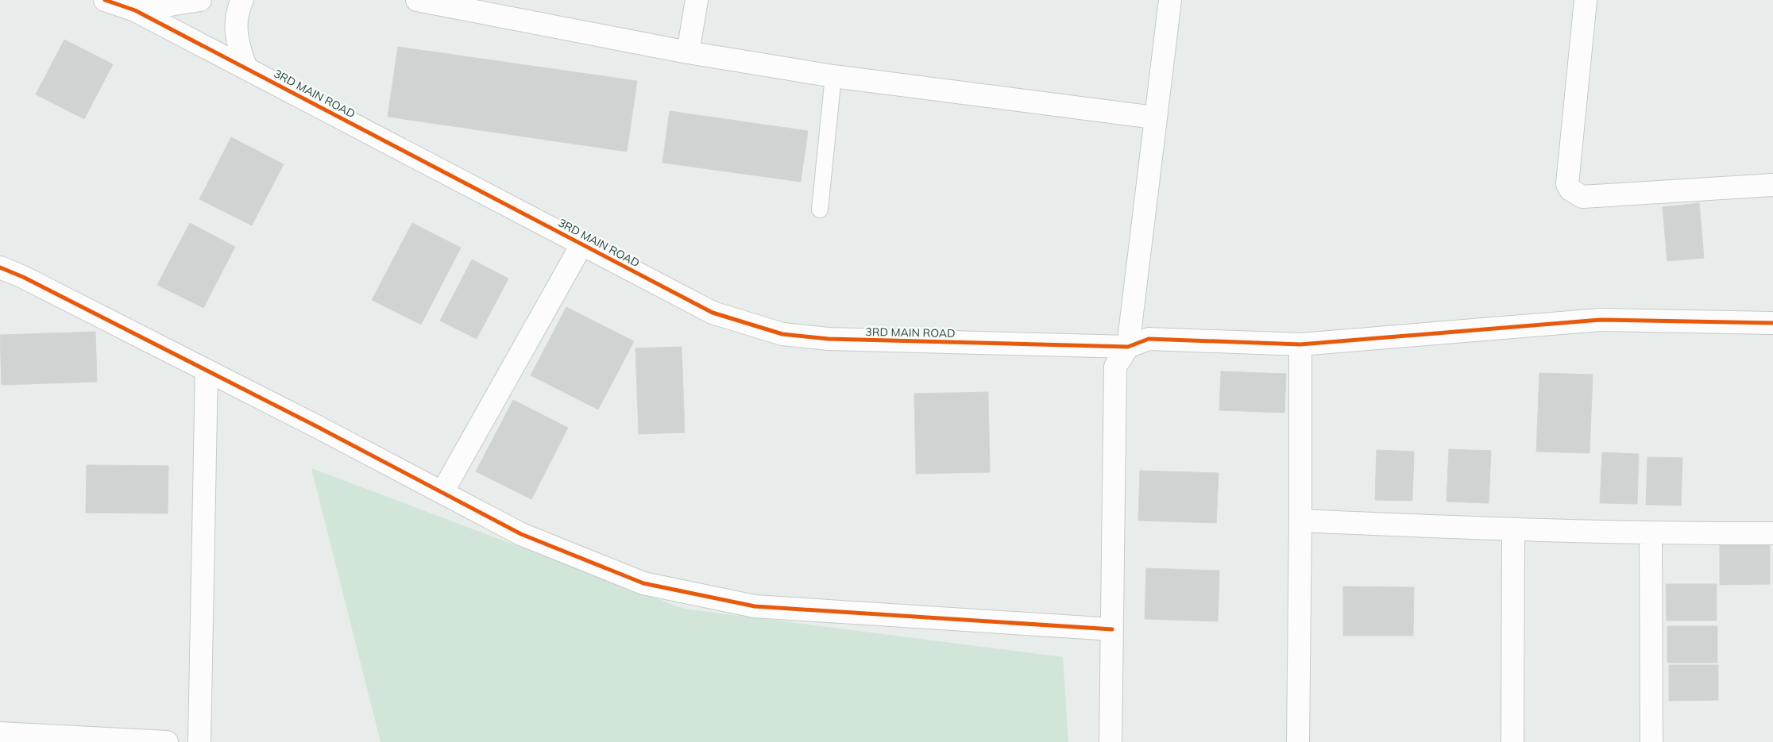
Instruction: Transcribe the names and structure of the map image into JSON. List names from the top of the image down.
{
  "streets": {
    "street": ["3RD MAIN ROAD"]
  }
}
